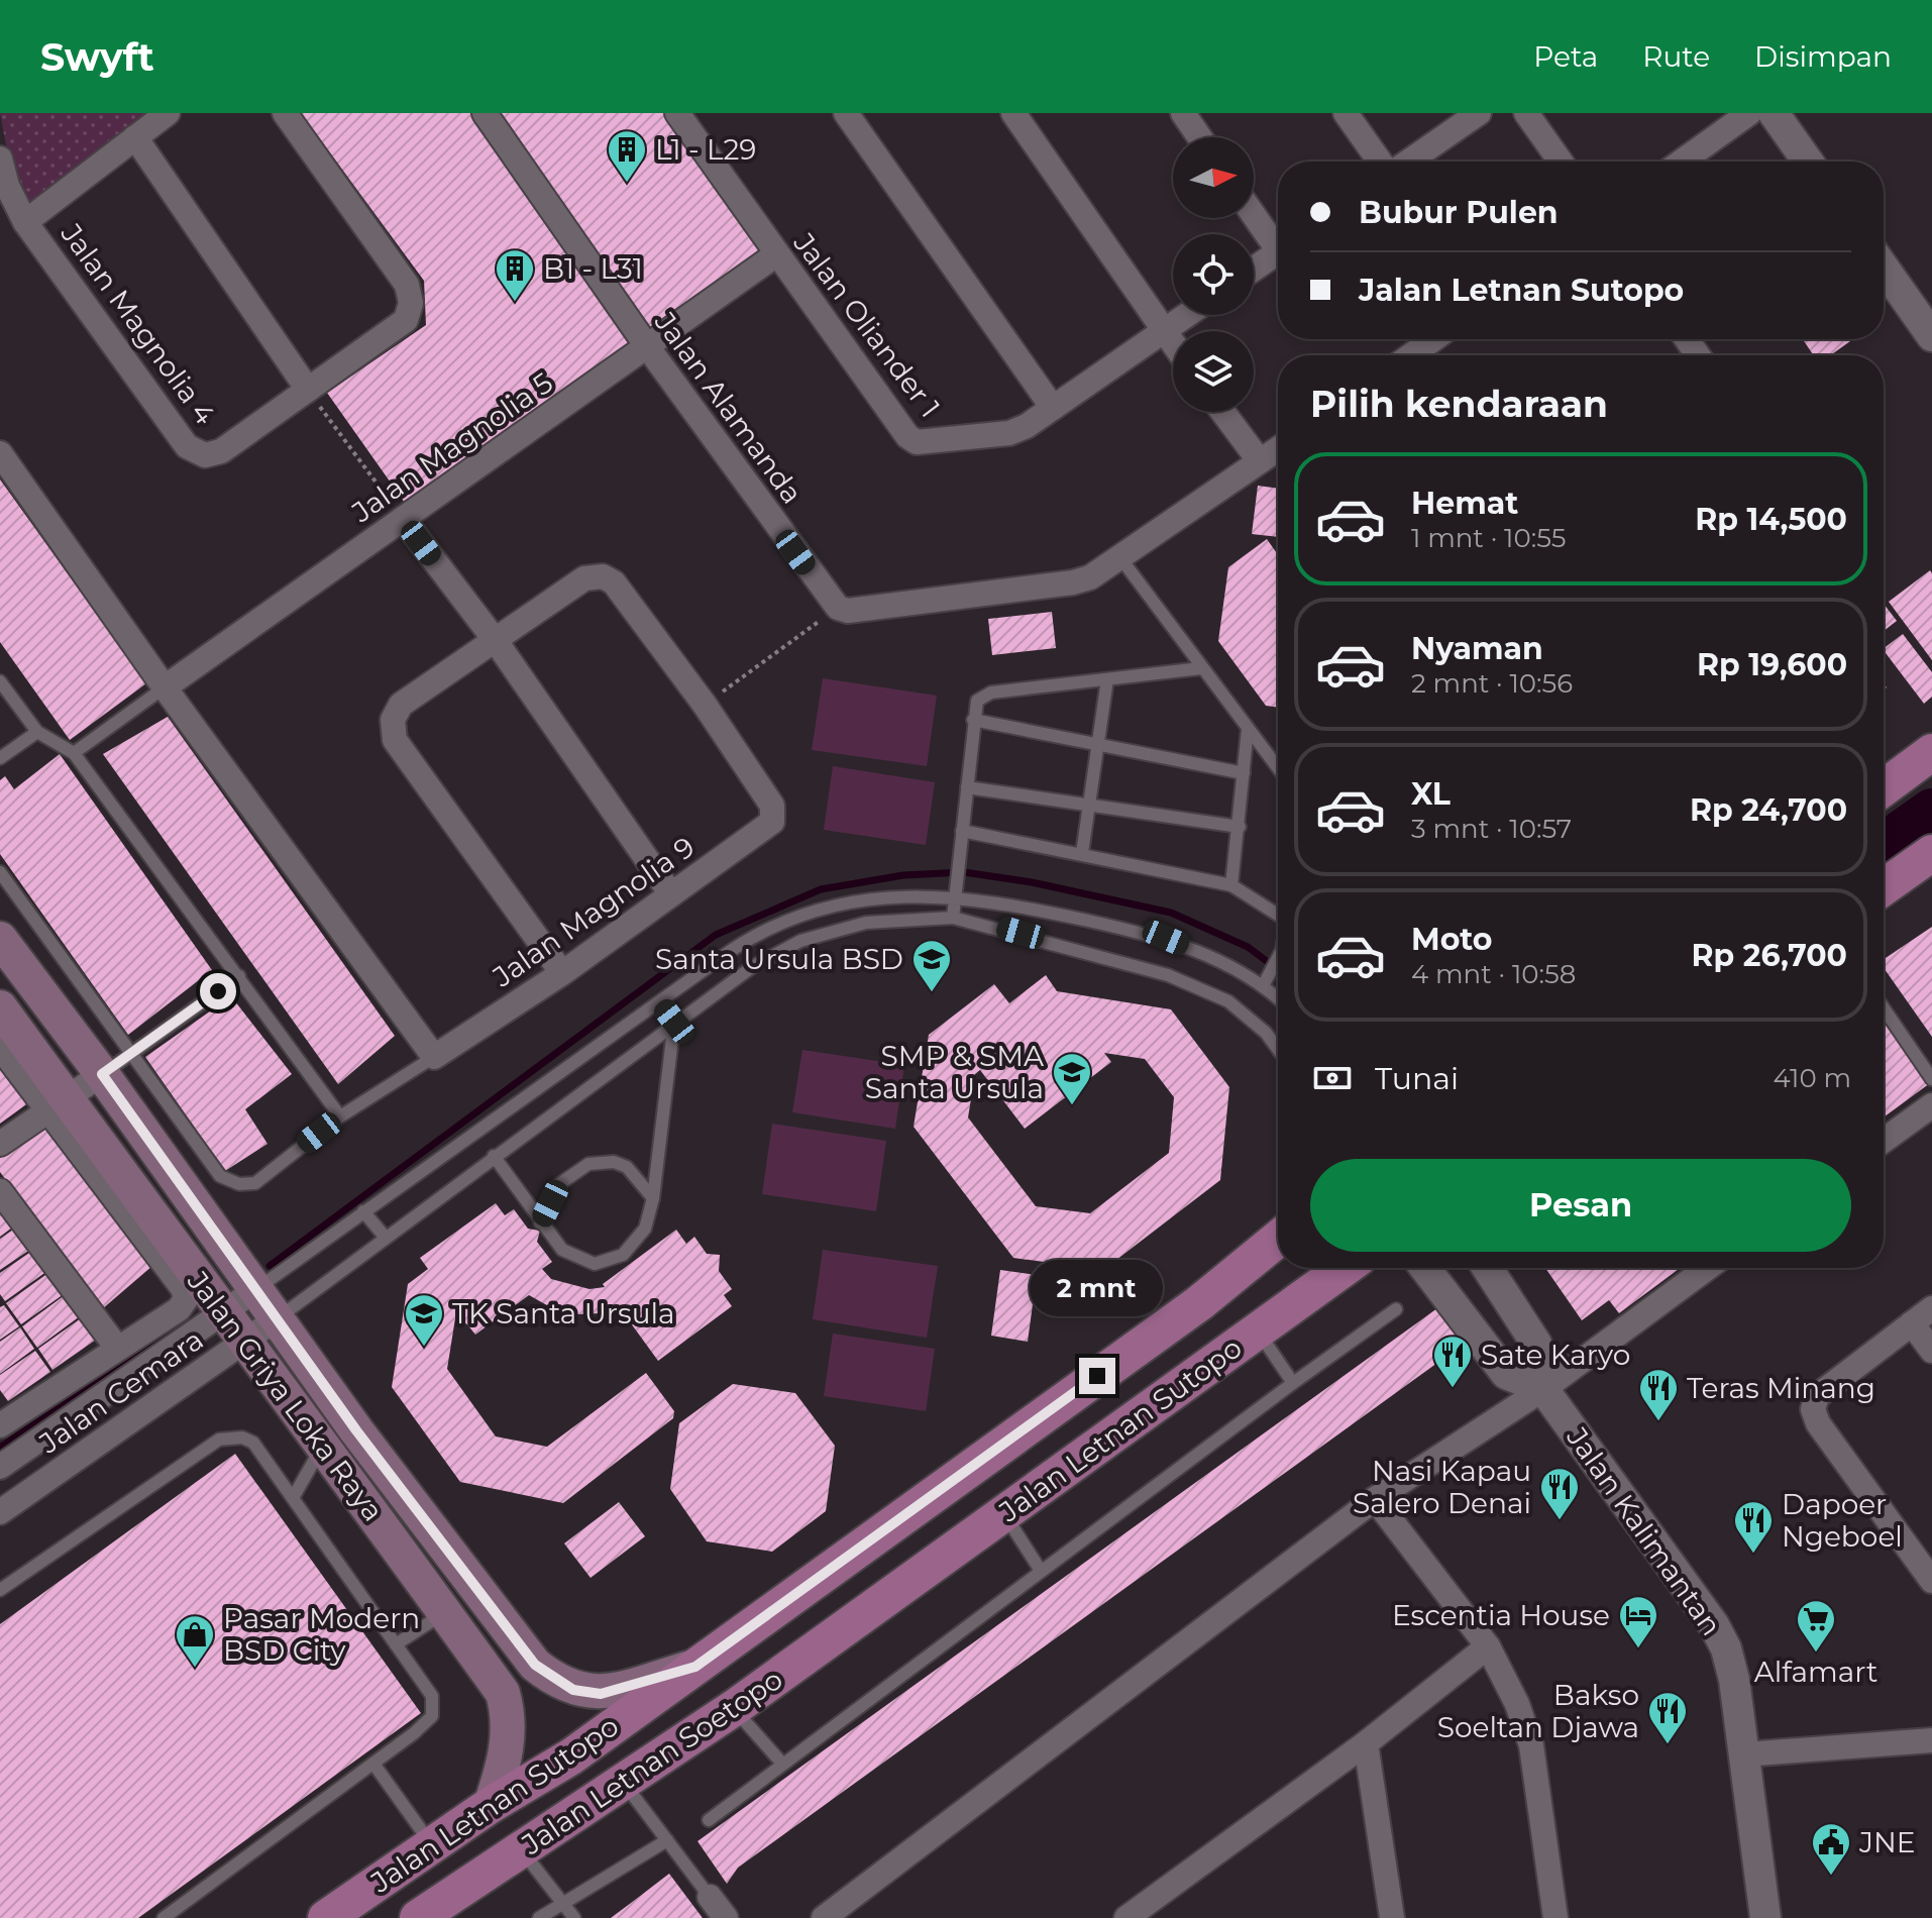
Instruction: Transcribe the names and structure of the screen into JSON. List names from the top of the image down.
{
  "streets": {
    "main road": ["Jalan Griya Loka Raya", "Jalan Letnan Sutopo", "Jalan Letnan Soetopo"],
    "street": [
      "Jalan Magnolia 4",
      "Jalan Oliander 1",
      "Jalan Alamanda",
      "Jalan Magnolia 5",
      "Jalan Magnolia 9",
      "Jalan Cemara",
      "Jalan Kalimantan"
    ]
  },
  "crossings": [
    ["Jalan Oliander 1", "Jalan Magnolia 5"],
    ["Jalan Alamanda", "Jalan Magnolia 5"],
    ["Jalan Cemara", "Jalan Griya Loka Raya"],
    ["Jalan Griya Loka Raya", "Jalan Letnan Sutopo"],
    ["Jalan Letnan Sutopo", "Jalan Letnan Soetopo"]
  ],
  "places": {
    "building": ["L1 - L29", "B1 - L31"],
    "school or university": ["Santa Ursula BSD", "SMP & SMA Santa Ursula", "TK Santa Ursula"],
    "restaurant": [
      "Sate Karyo",
      "Teras Minang",
      "Nasi Kapau Salero Denai",
      "Dapoer Ngeboel",
      "Bakso Soeltan Djawa"
    ],
    "hotel": ["Escentia House"],
    "supermarket": ["Alfamart"],
    "shop": ["Pasar Modern BSD City"],
    "public building": ["JNE"]
  },
  "north": "right",
  "page": {
    "header": "Swyft",
    "nav": ["Peta", "Rute", "Disimpan"],
    "banner": ["Bubur Pulen", "Jalan Letnan Sutopo"],
    "heading": "Pilih kendaraan",
    "list": [
      {
        "name": "Hemat",
        "note": "1 mnt · 10:55",
        "value": "Rp 14,500"
      },
      {
        "name": "Nyaman",
        "note": "2 mnt · 10:56",
        "value": "Rp 19,600"
      },
      {
        "name": "XL",
        "note": "3 mnt · 10:57",
        "value": "Rp 24,700"
      },
      {
        "name": "Moto",
        "note": "4 mnt · 10:58",
        "value": "Rp 26,700"
      }
    ],
    "pay": ["Tunai", "410 m"],
    "buttons": "Pesan",
    "bubble": "2 mnt"
  }
}
